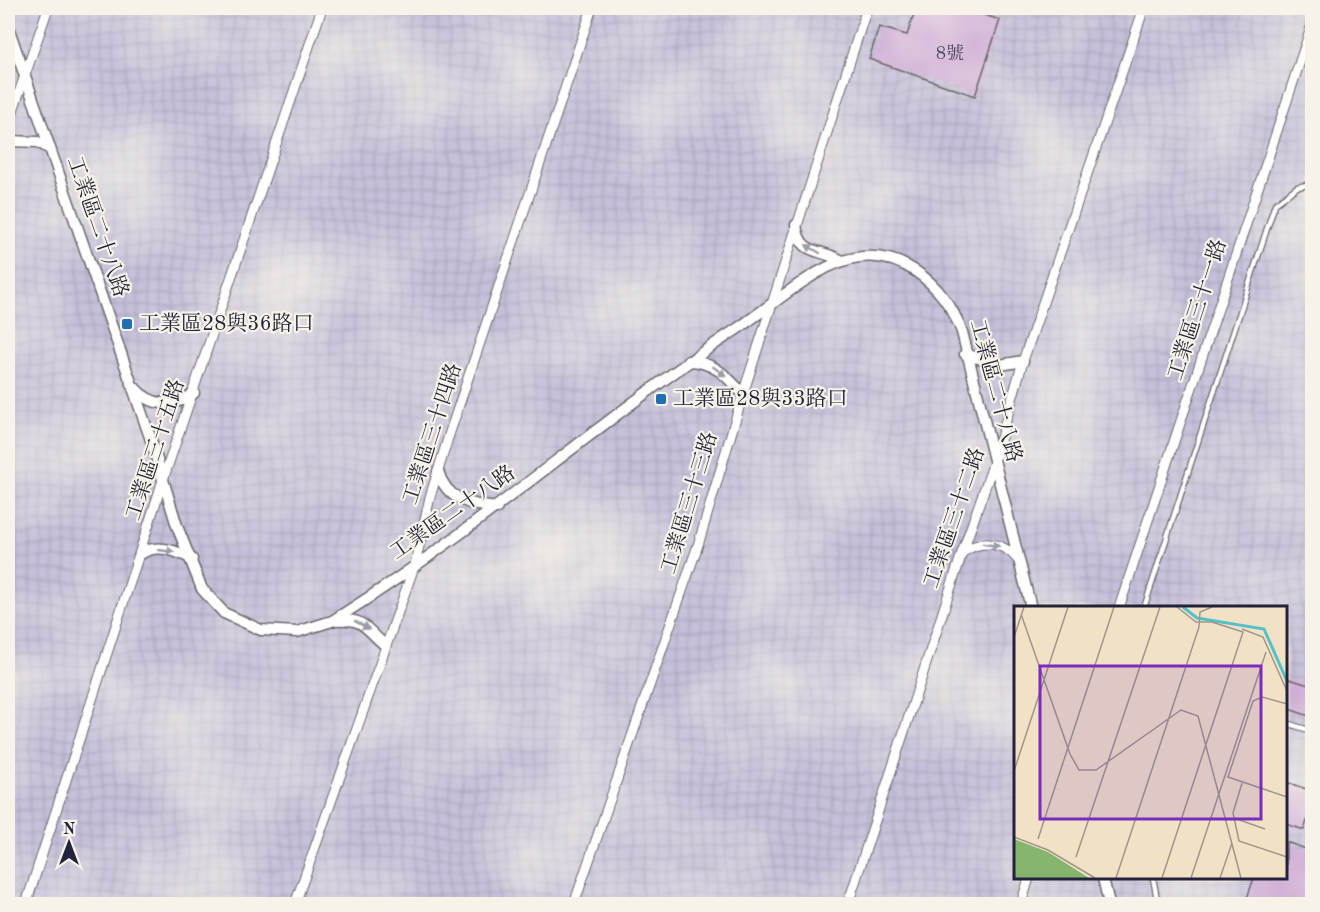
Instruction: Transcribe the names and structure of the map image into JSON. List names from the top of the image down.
{
  "streets": {
    "street": [
      "工業區二十八路",
      "工業區三十一路",
      "工業區三十四路",
      "工業區三十五路",
      "工業區三十三路",
      "工業區三十二路"
    ]
  },
  "crossings": [
    ["工業區二十八路", "工業區三十四路"],
    ["工業區二十八路", "工業區三十五路"],
    ["工業區二十八路", "工業區三十三路"],
    ["工業區二十八路", "工業區三十二路"]
  ],
  "places": {
    "transit": ["工業區28與36路口", "工業區28與33路口"]
  },
  "house_numbers": ["8號"],
  "north": "top"
}
